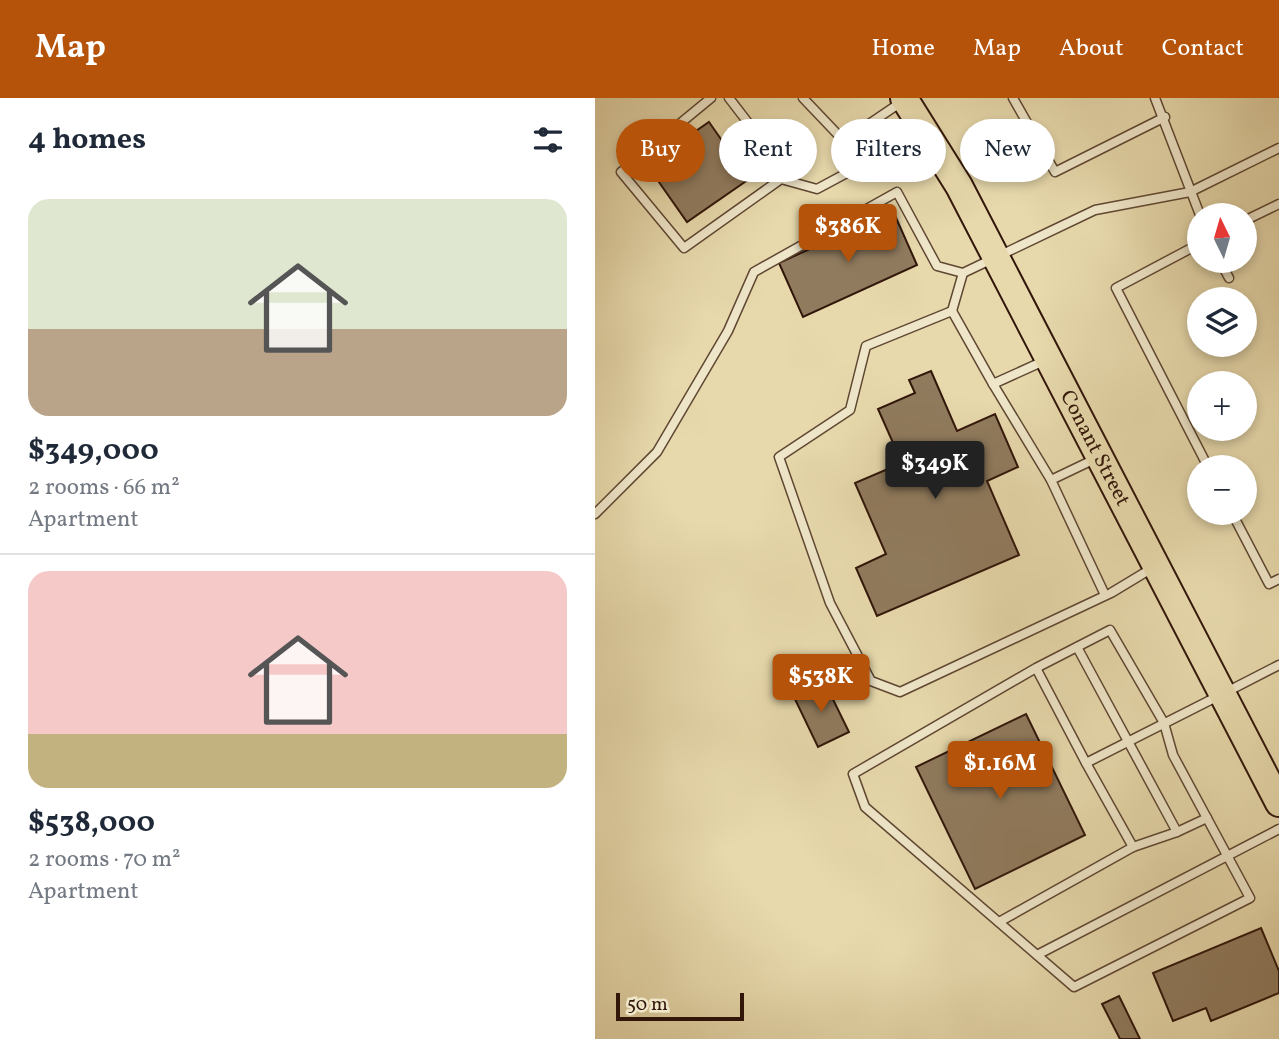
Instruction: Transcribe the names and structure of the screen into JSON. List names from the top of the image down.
{
  "streets": {
    "main road": ["Conant Street"]
  },
  "scale_bar": "50 m",
  "north": "top",
  "page": {
    "header": "Map",
    "nav": [
      "Home",
      "Map",
      "About",
      "Contact"
    ],
    "heading": "4 homes",
    "chip": [
      "Buy",
      "Rent",
      "Filters",
      "New"
    ],
    "list": [
      {
        "name": "$349,000",
        "note": "2 rooms · 66 m² · Apartment"
      },
      {
        "name": "$538,000",
        "note": "2 rooms · 70 m² · Apartment"
      }
    ],
    "map_buttons": ["+", "−"],
    "price": [
      "$386K",
      "$349K",
      "$538K",
      "$1.16M"
    ],
    "scale": "50 m"
  }
}
